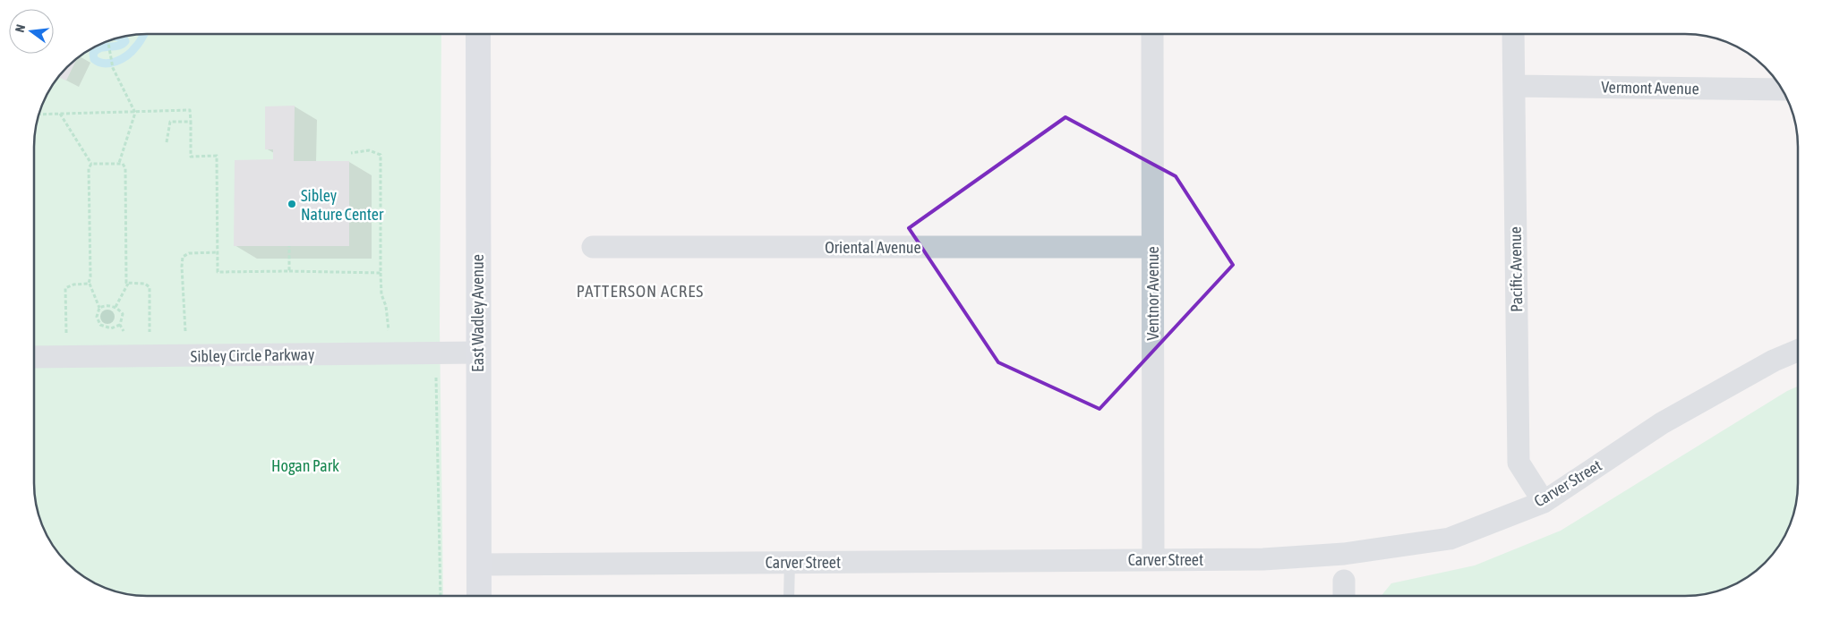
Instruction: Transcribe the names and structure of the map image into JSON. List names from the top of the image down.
{
  "streets": {
    "main road": ["East Wadley Avenue"],
    "street": [
      "Vermont Avenue",
      "Oriental Avenue",
      "Pacific Avenue",
      "Ventnor Avenue",
      "Sibley Circle Parkway",
      "Carver Street"
    ]
  },
  "crossings": [
    ["Vermont Avenue", "Pacific Avenue"],
    ["Oriental Avenue", "Ventnor Avenue"],
    ["Pacific Avenue", "Carver Street"],
    ["Ventnor Avenue", "Carver Street"],
    ["East Wadley Avenue", "Sibley Circle Parkway"],
    ["East Wadley Avenue", "Carver Street"]
  ],
  "districts": ["PATTERSON ACRES"],
  "parks": ["Hogan Park"],
  "places": ["Sibley Nature Center"],
  "north": "left"
}
